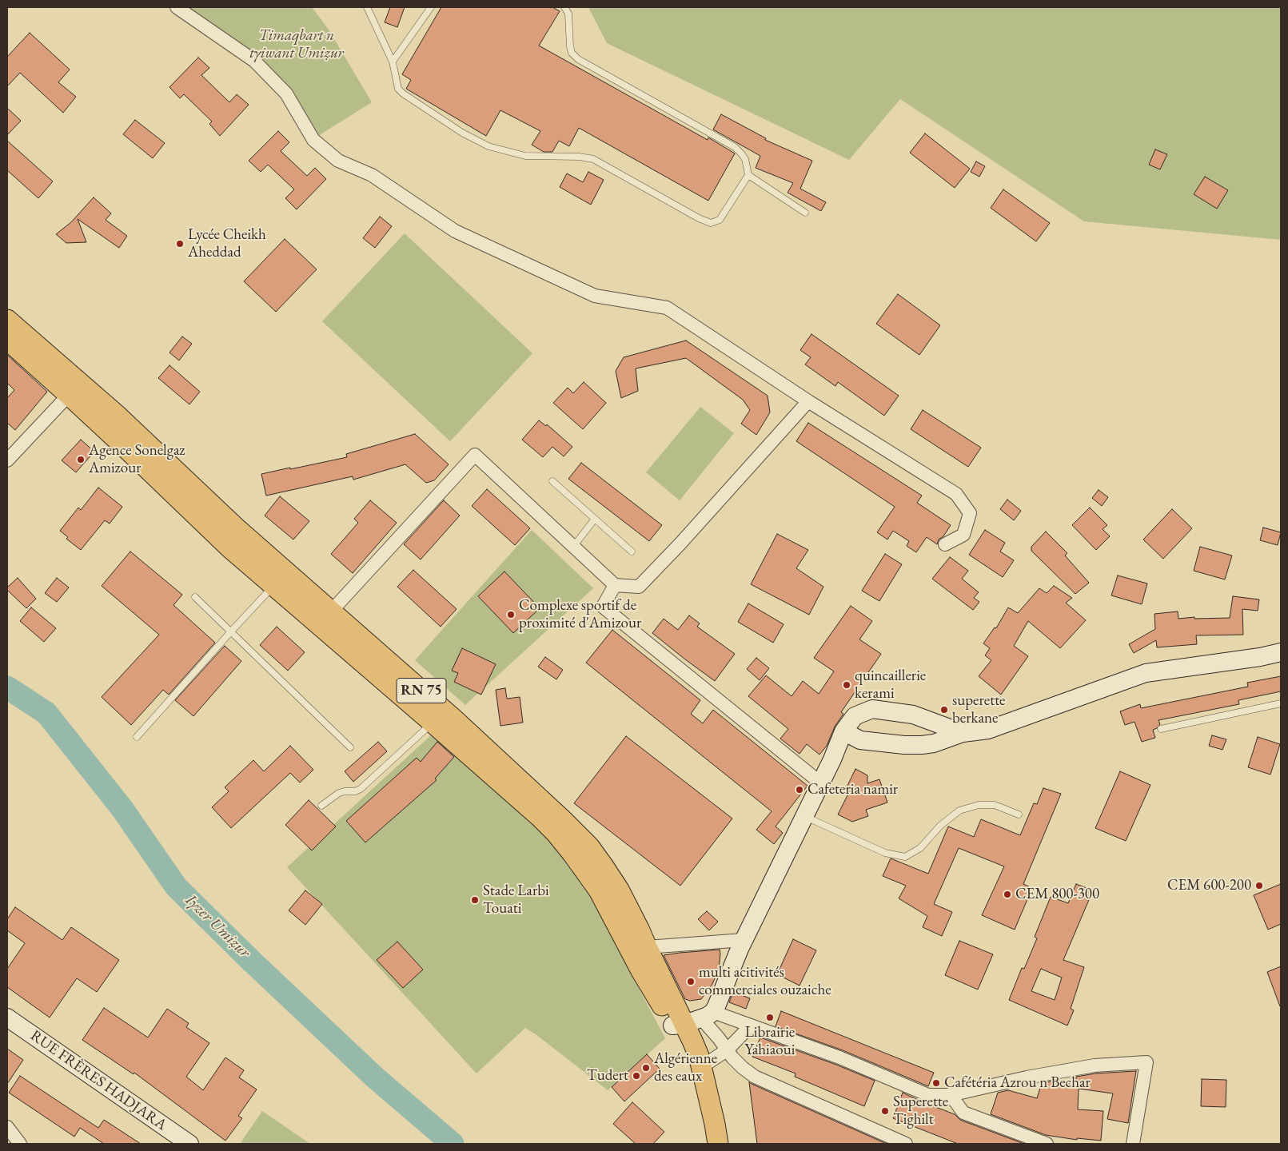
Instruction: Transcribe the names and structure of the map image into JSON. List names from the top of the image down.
{
  "streets": {
    "main road": ["RN 75", "RUE FRÈRES HADJARA"]
  },
  "water": ["Iɣzer Umiẓur"],
  "parks": ["Timaqbart n tɣiwant Umiẓur"],
  "places": [
    "Lycée Cheikh Aheddad",
    "Agence Sonelgaz Amizour",
    "Complexe sportif de proximité d'Amizour",
    "quincaillerie kerami",
    "superette berkane",
    "Cafeteria namir",
    "CEM 600-200",
    "CEM 800-300",
    "Stade Larbi Touati",
    "multi acitivités commerciales ouzaiche",
    "Librairie Yahiaoui",
    "Algérienne des eaux",
    "Tudert",
    "Cafétéria Azrou n Bechar",
    "Superette Tighilt"
  ]
}
